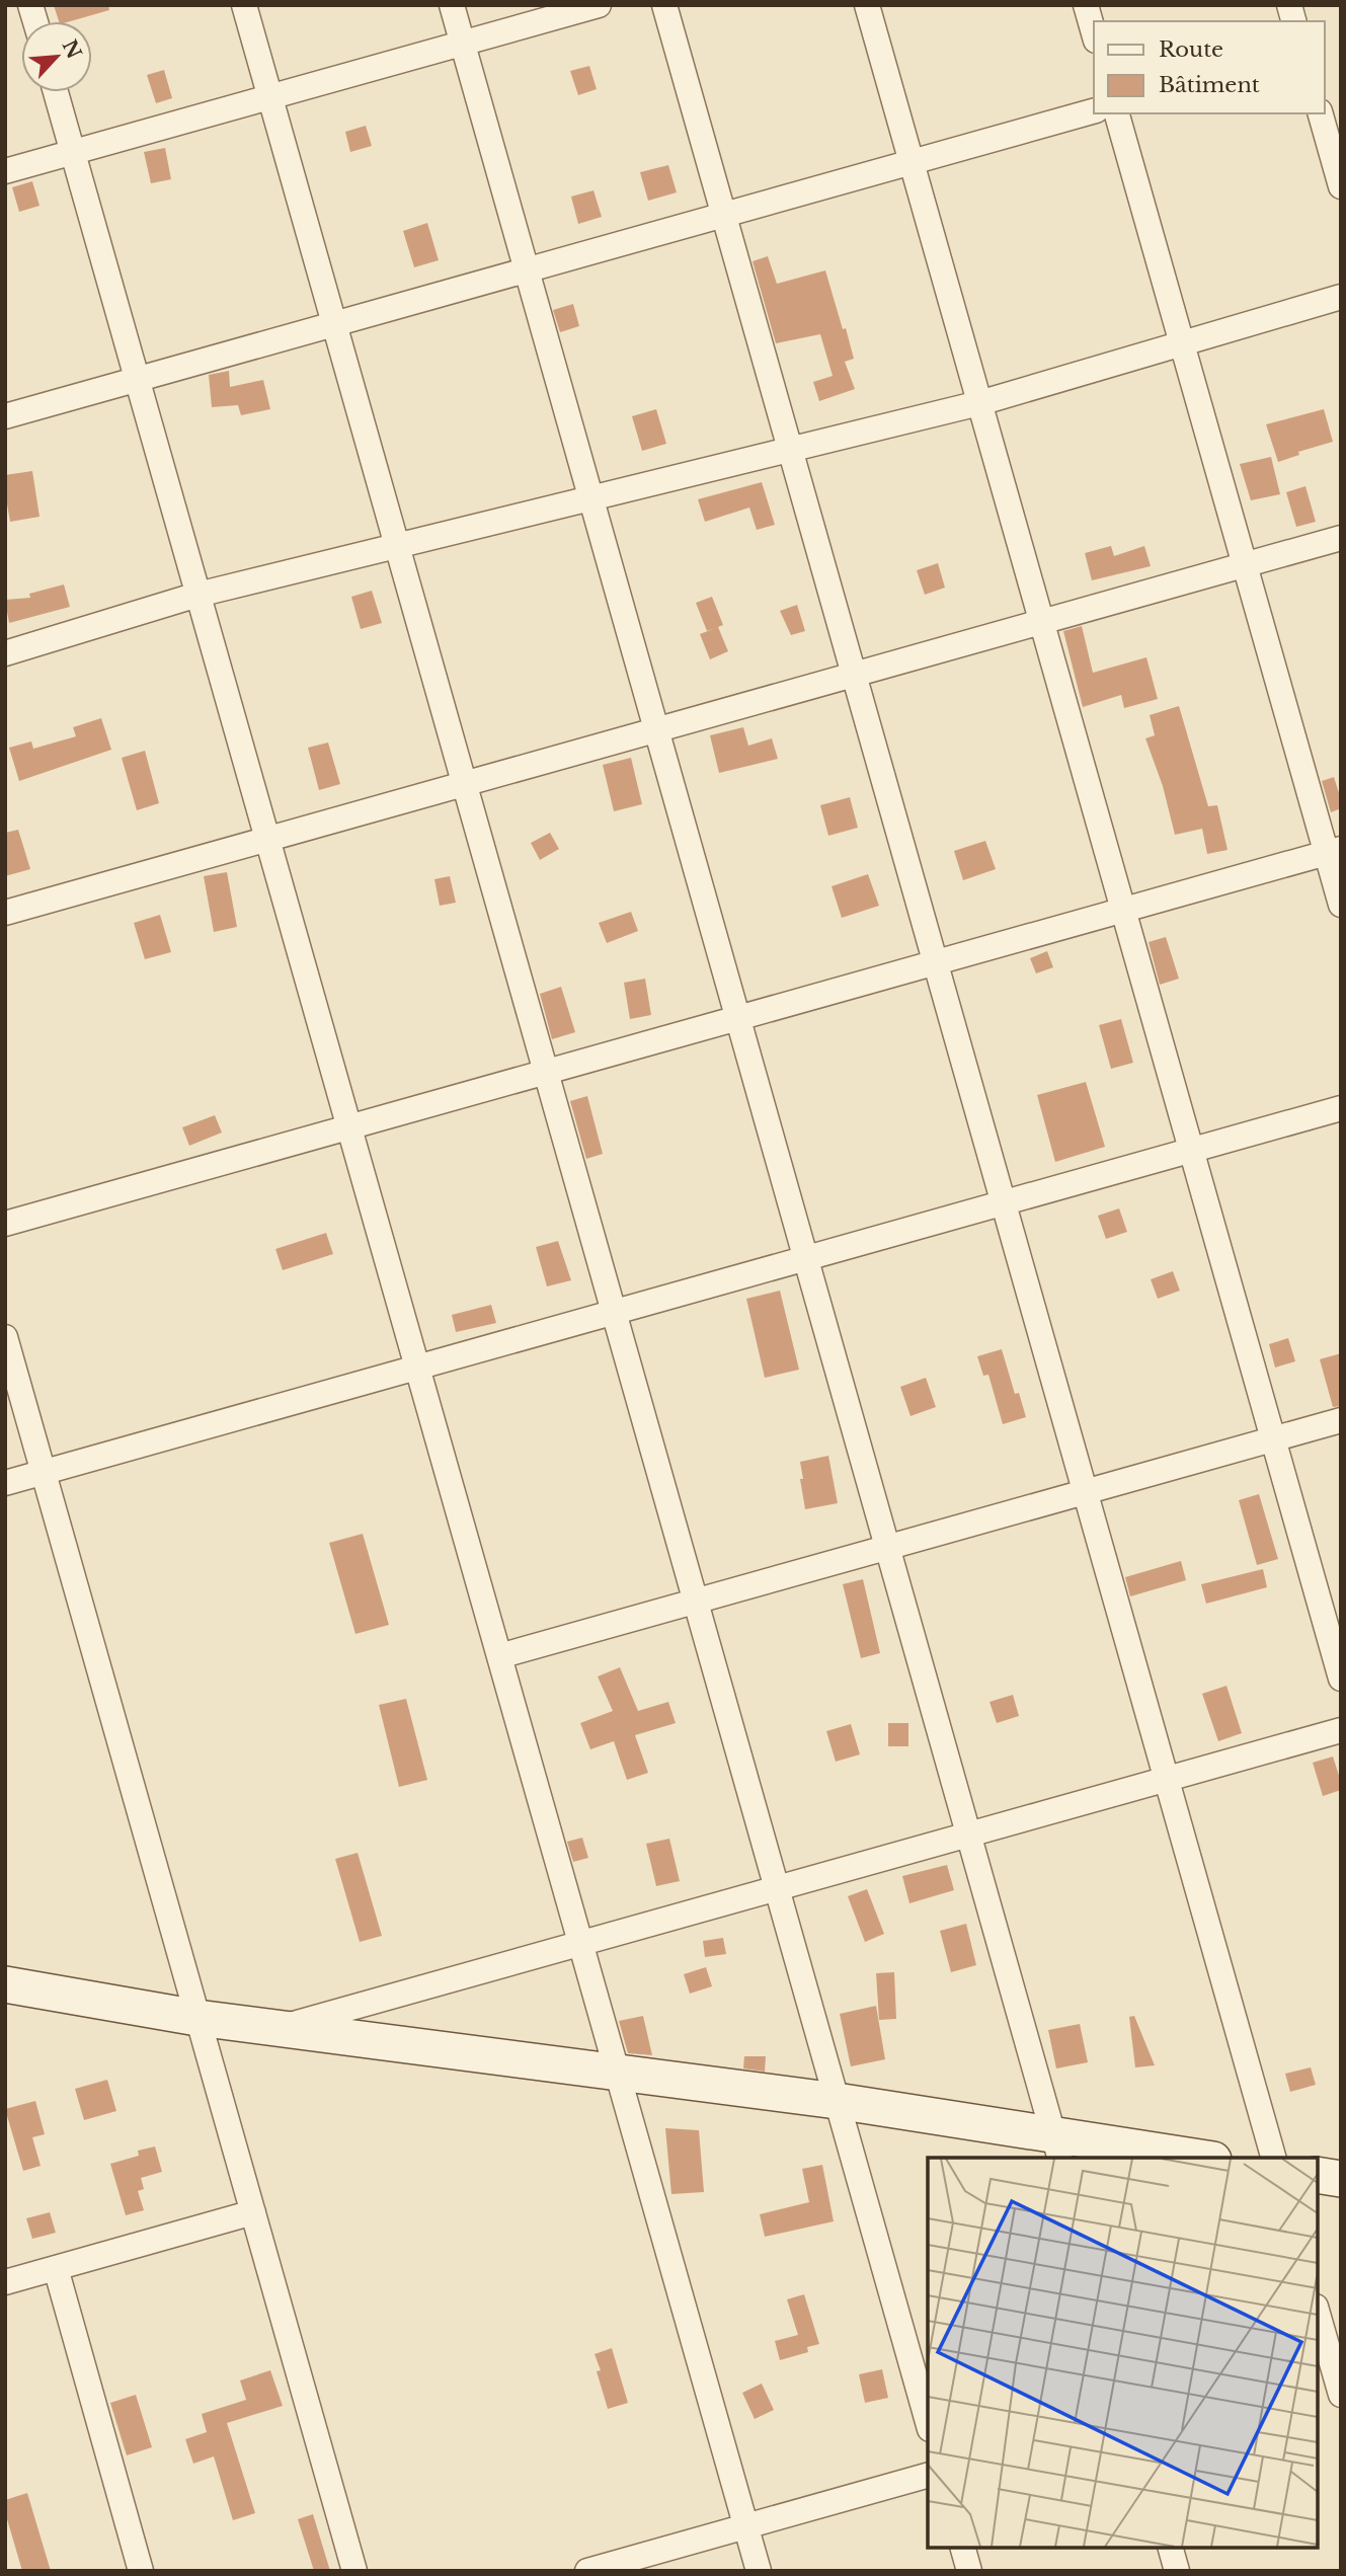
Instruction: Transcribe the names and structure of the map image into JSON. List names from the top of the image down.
{
  "legend": ["Route", "Bâtiment"],
  "north": "top right"
}
